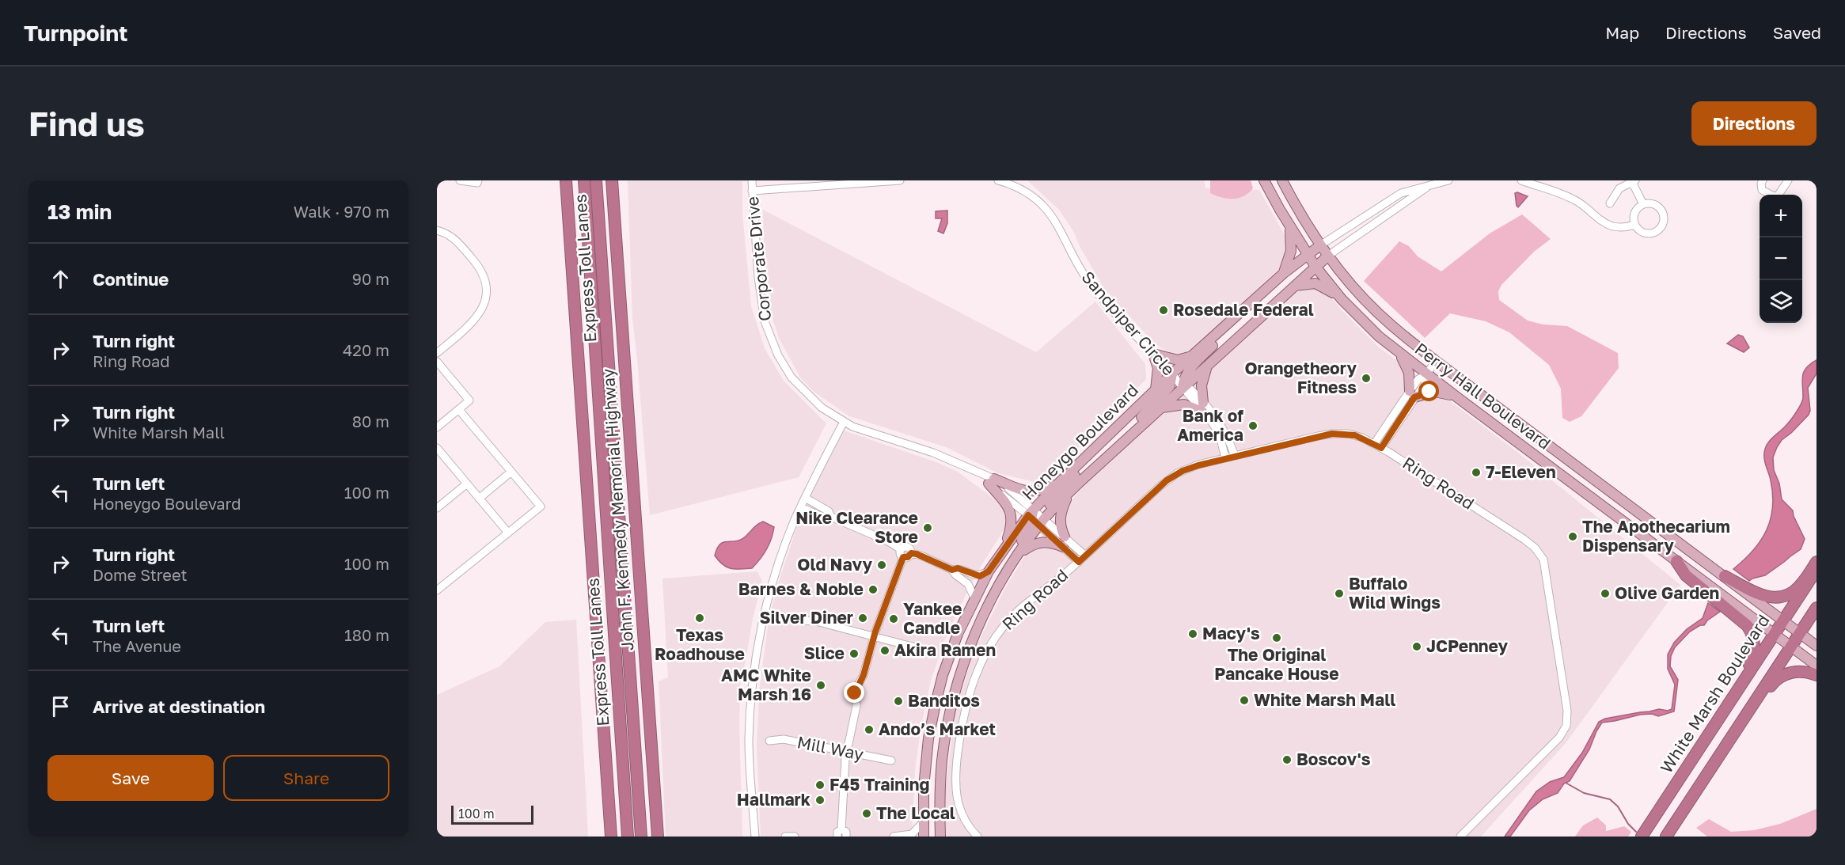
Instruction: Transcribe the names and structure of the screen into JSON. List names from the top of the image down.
{
  "streets": {
    "highway": ["Express Toll Lanes", "John F. Kennedy Memorial Highway", "White Marsh Boulevard"],
    "main road": ["Perry Hall Boulevard", "Honeygo Boulevard"],
    "street": [
      "Corporate Drive",
      "Sandpiper Circle",
      "Ring Road",
      "Mill Way"
    ]
  },
  "crossings": [
    ["Corporate Drive", "Honeygo Boulevard"],
    ["Sandpiper Circle", "Honeygo Boulevard"],
    ["Perry Hall Boulevard", "Honeygo Boulevard"],
    ["Perry Hall Boulevard", "White Marsh Boulevard"]
  ],
  "places": [
    "Rosedale Federal",
    "Orangetheory Fitness",
    "Bank of America",
    "7-Eleven",
    "Nike Clearance Store",
    "The Apothecarium Dispensary",
    "Old Navy",
    "Barnes & Noble",
    "Buffalo Wild Wings",
    "Olive Garden",
    "Texas Roadhouse",
    "Silver Diner",
    "Yankee Candle",
    "Macy's",
    "The Original Pancake House",
    "JCPenney",
    "Akira Ramen",
    "Slice",
    "AMC White Marsh 16",
    "White Marsh Mall",
    "Banditos",
    "Ando’s Market",
    "Boscov's",
    "F45 Training",
    "Hallmark",
    "The Local"
  ],
  "scale_bar": "100 m",
  "page": {
    "header": "Turnpoint",
    "nav": ["Map", "Directions", "Saved"],
    "buttons": [
      "Directions",
      ["Save", "Share"]
    ],
    "title": "Find us",
    "heading": ["13 min", "Walk · 970 m"],
    "map_buttons": ["+", "−"],
    "list": [
      ["Continue", "90 m"],
      ["Turn right", "Ring Road", "420 m"],
      ["Turn right", "White Marsh Mall", "80 m"],
      ["Turn left", "Honeygo Boulevard", "100 m"],
      ["Turn right", "Dome Street", "100 m"],
      ["Turn left", "The Avenue", "180 m"],
      "Arrive at destination"
    ],
    "scale": "100 m"
  }
}
